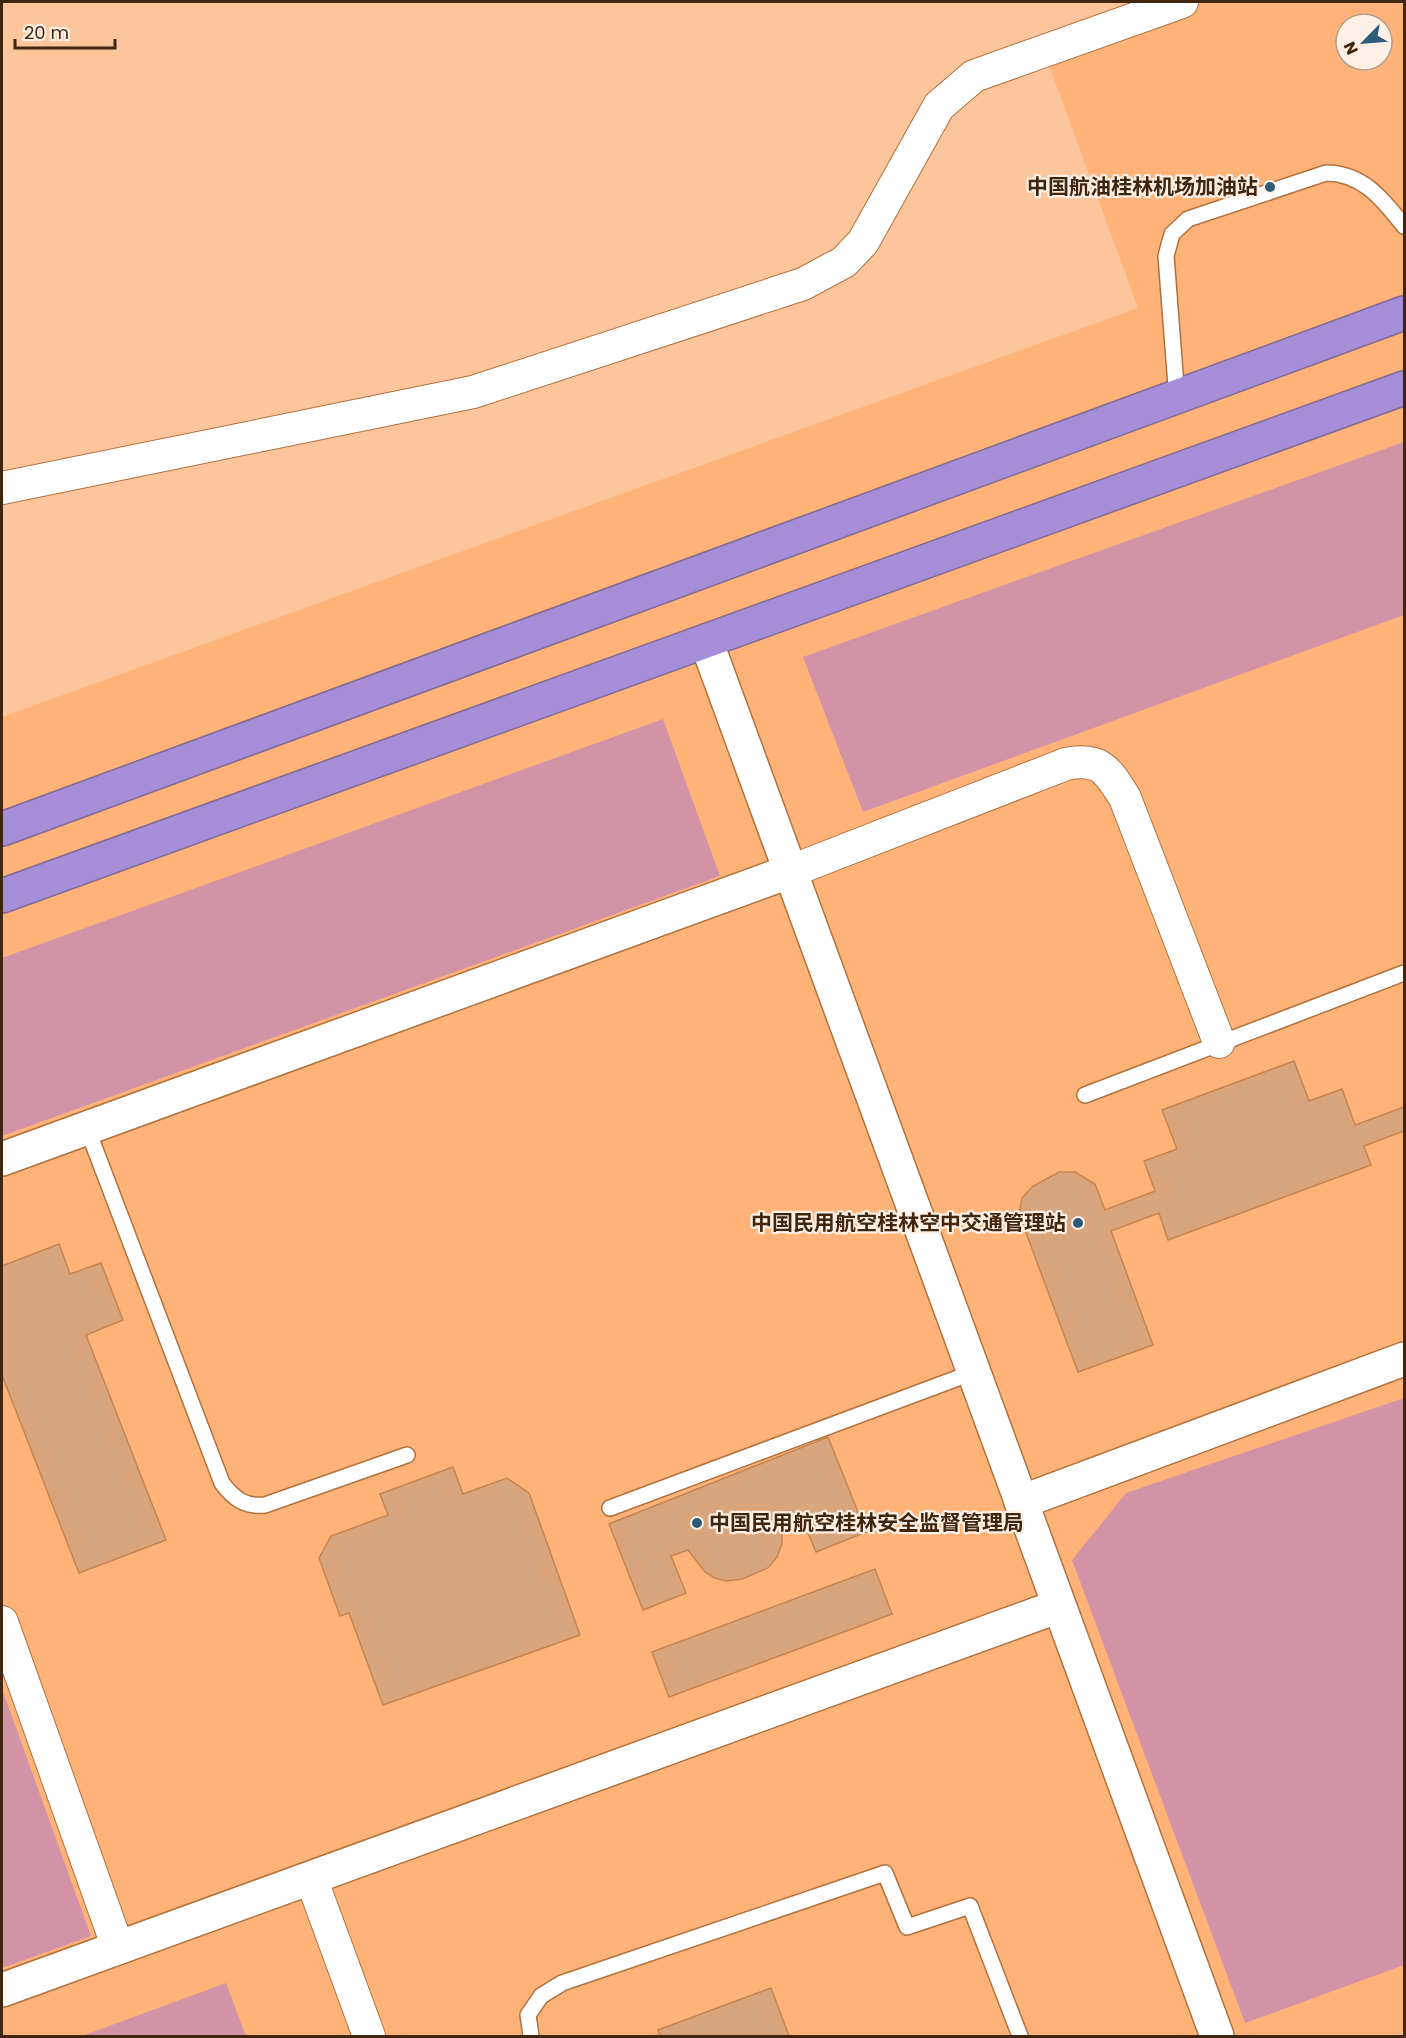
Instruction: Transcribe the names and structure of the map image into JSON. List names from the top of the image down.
{
  "places": ["中国航油桂林机场加油站", "中国民用航空桂林空中交通管理站", "中国民用航空桂林安全监督管理局"],
  "scale_bar": "20 m",
  "north": "bottom left"
}
